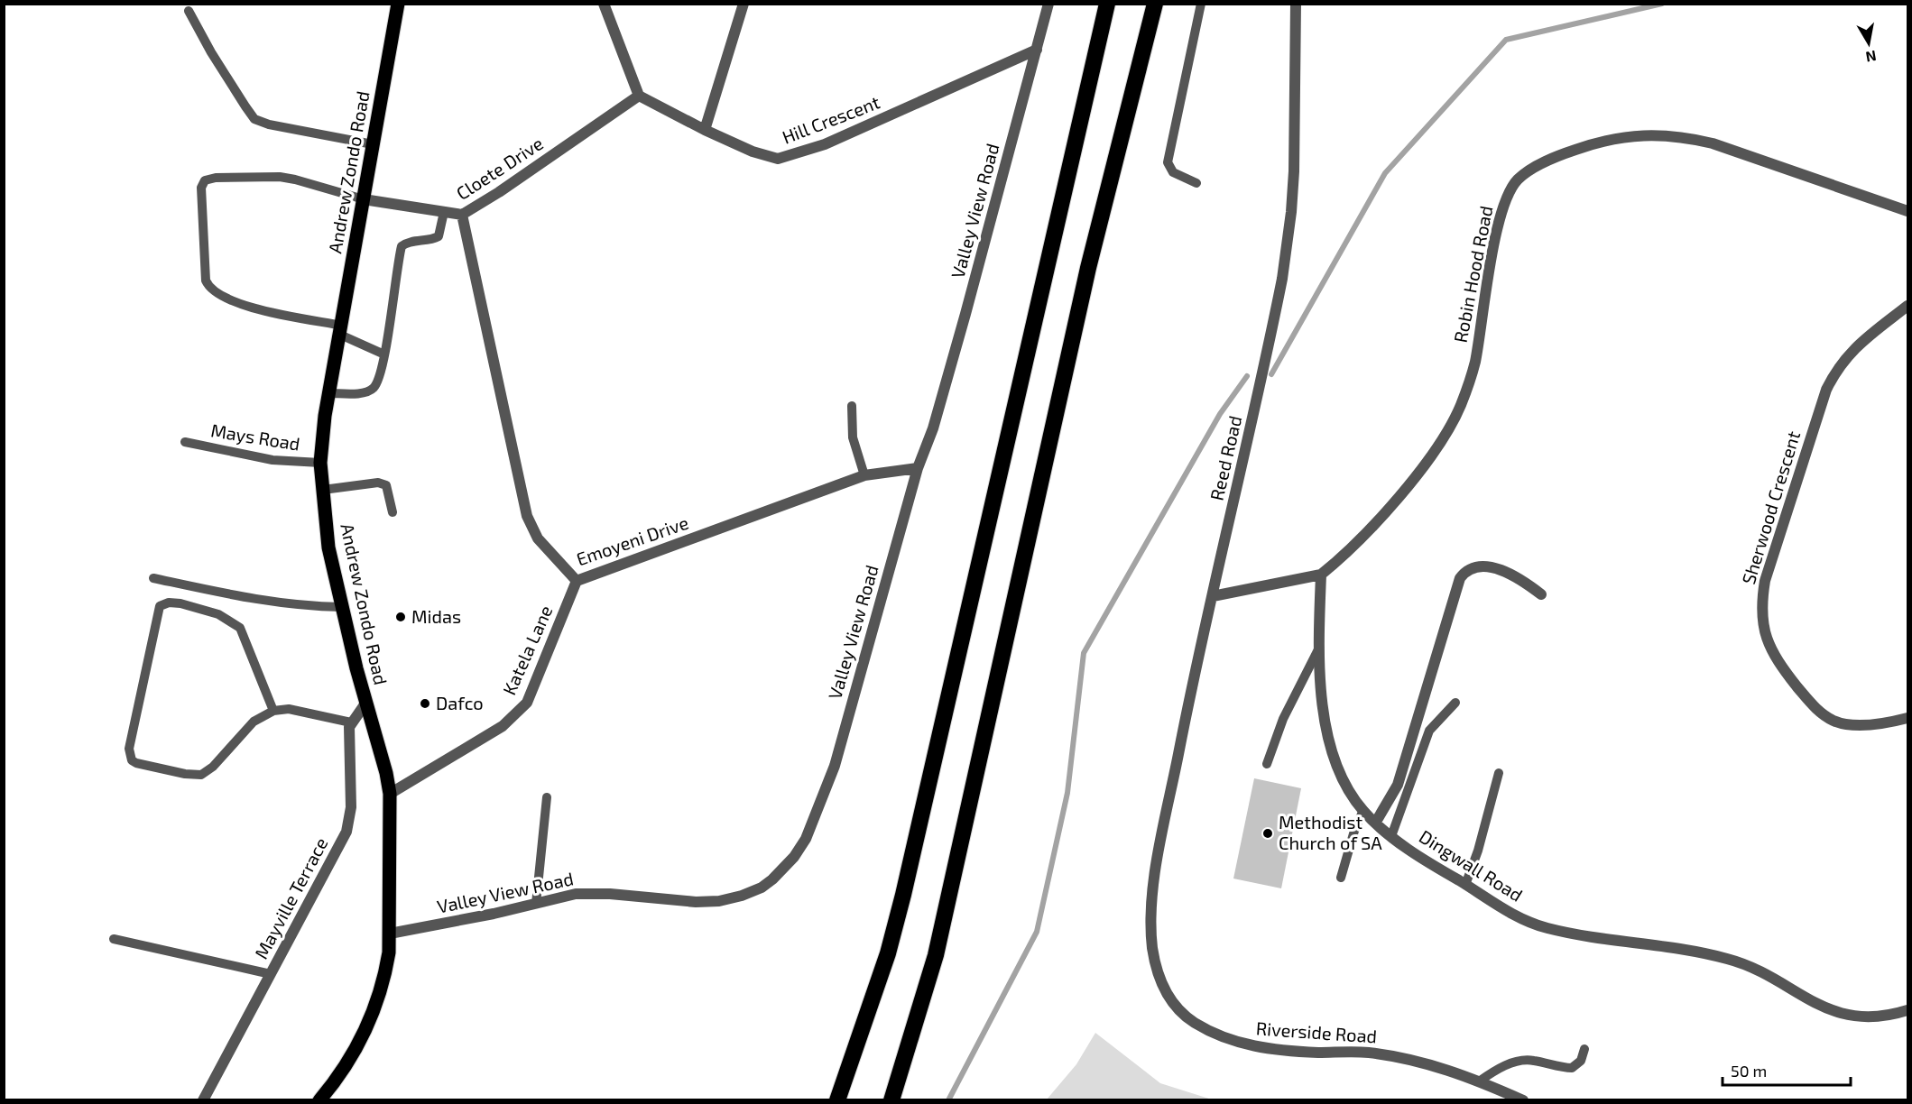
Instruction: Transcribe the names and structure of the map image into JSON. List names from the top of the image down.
{
  "streets": {
    "main road": ["Andrew Zondo Road"],
    "street": [
      "Hill Crescent",
      "Cloete Drive",
      "Valley View Road",
      "Robin Hood Road",
      "Reed Road",
      "Sherwood Crescent",
      "Emoyeni Drive",
      "Katela Lane",
      "Dingwall Road",
      "Mayville Terrace",
      "Riverside Road"
    ],
    "lane": ["Mays Road"]
  },
  "crossings": [
    ["Hill Crescent", "Cloete Drive"],
    ["Hill Crescent", "Valley View Road"],
    ["Cloete Drive", "Andrew Zondo Road"],
    ["Cloete Drive", "Emoyeni Drive"],
    ["Andrew Zondo Road", "Valley View Road"],
    ["Andrew Zondo Road", "Mays Road"],
    ["Andrew Zondo Road", "Katela Lane"],
    ["Valley View Road", "Emoyeni Drive"],
    ["Robin Hood Road", "Dingwall Road"],
    ["Reed Road", "Riverside Road"],
    ["Emoyeni Drive", "Katela Lane"]
  ],
  "places": ["Midas", "Dafco", "Methodist Church of SA"],
  "scale_bar": "50 m",
  "north": "bottom"
}
